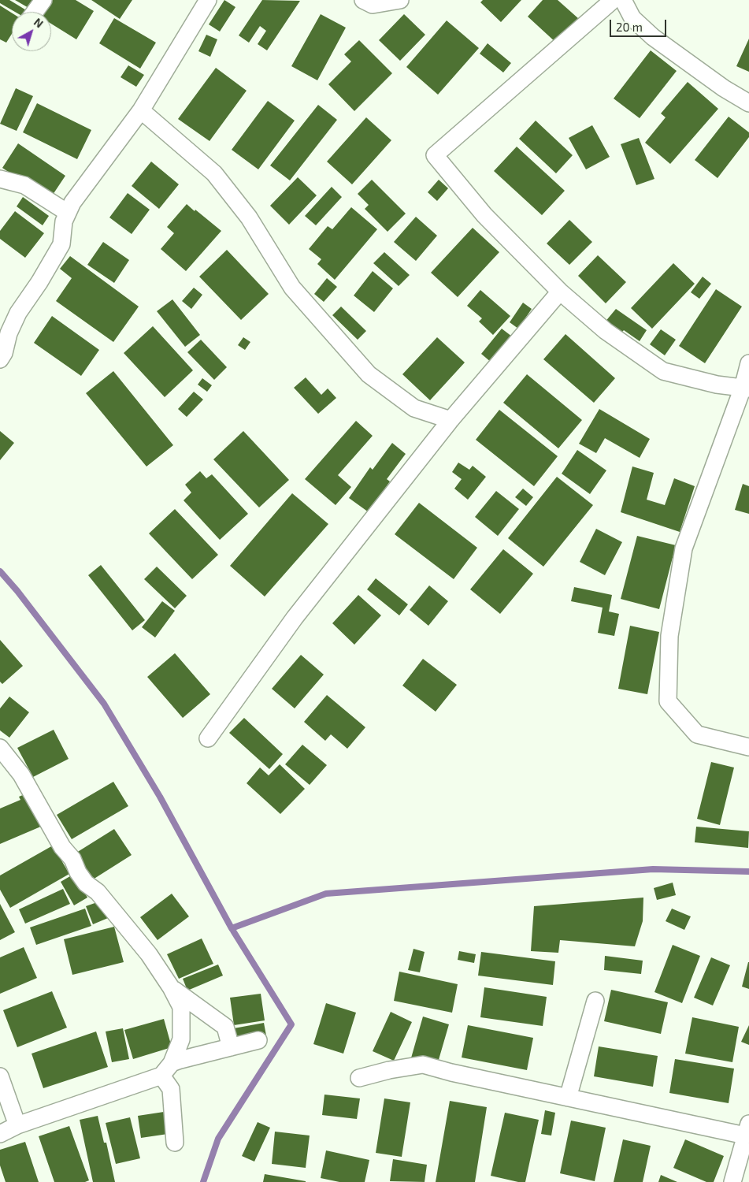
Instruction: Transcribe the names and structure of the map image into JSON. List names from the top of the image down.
{
  "scale_bar": "20 m",
  "north": "top right"
}
